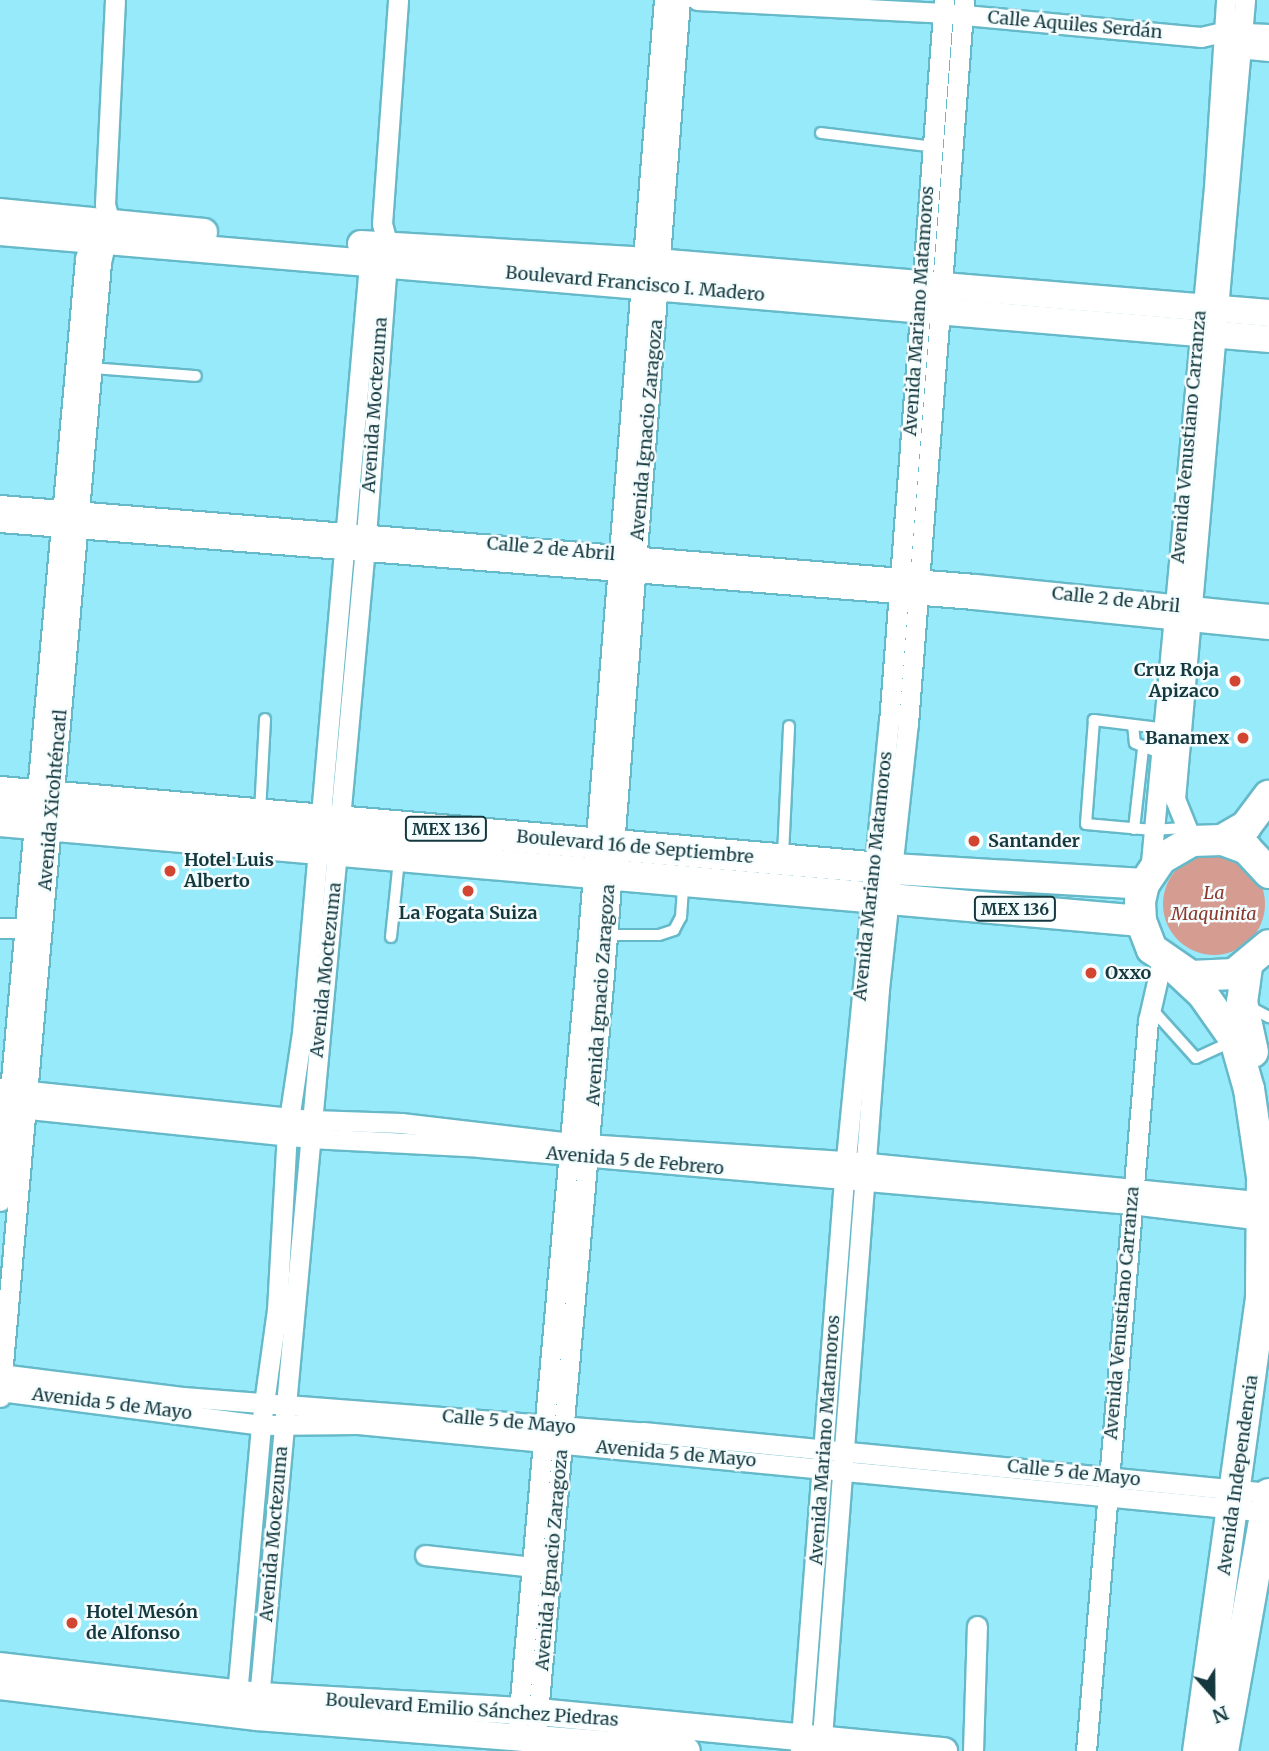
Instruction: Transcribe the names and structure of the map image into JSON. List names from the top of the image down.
{
  "streets": {
    "main road": [
      "Boulevard Francisco I. Madero",
      "MEX 136",
      "Boulevard 16 de Septiembre",
      "Avenida Independencia",
      "Boulevard Emilio Sánchez Piedras"
    ],
    "street": [
      "Calle Aquiles Serdán",
      "Avenida Mariano Matamoros",
      "Avenida Moctezuma",
      "Avenida Ignacio Zaragoza",
      "Avenida Venustiano Carranza",
      "Calle 2 de Abril",
      "Avenida Xicohténcatl",
      "Avenida 5 de Febrero",
      "Avenida 5 de Mayo",
      "Calle 5 de Mayo"
    ]
  },
  "crossings": [
    ["Calle Aquiles Serdán", "Avenida Mariano Matamoros"],
    ["Calle Aquiles Serdán", "Avenida Venustiano Carranza"],
    ["Boulevard Francisco I. Madero", "Avenida Mariano Matamoros"],
    ["Boulevard Francisco I. Madero", "Avenida Moctezuma"],
    ["Boulevard Francisco I. Madero", "Avenida Ignacio Zaragoza"],
    ["Boulevard Francisco I. Madero", "Avenida Venustiano Carranza"],
    ["Boulevard Francisco I. Madero", "Avenida Xicohténcatl"],
    ["Avenida Mariano Matamoros", "Calle 2 de Abril"],
    ["Avenida Mariano Matamoros", "Boulevard 16 de Septiembre"],
    ["Avenida Mariano Matamoros", "Avenida 5 de Febrero"],
    ["Avenida Mariano Matamoros", "Calle 5 de Mayo"],
    ["Avenida Mariano Matamoros", "Boulevard Emilio Sánchez Piedras"],
    ["Avenida Moctezuma", "Calle 2 de Abril"],
    ["Avenida Moctezuma", "Boulevard 16 de Septiembre"],
    ["Avenida Moctezuma", "Avenida 5 de Febrero"],
    ["Avenida Moctezuma", "Avenida 5 de Mayo"],
    ["Avenida Moctezuma", "Boulevard Emilio Sánchez Piedras"],
    ["Avenida Ignacio Zaragoza", "Calle 2 de Abril"],
    ["Avenida Ignacio Zaragoza", "Boulevard 16 de Septiembre"],
    ["Avenida Ignacio Zaragoza", "Avenida 5 de Febrero"],
    ["Avenida Ignacio Zaragoza", "Calle 5 de Mayo"],
    ["Avenida Ignacio Zaragoza", "Boulevard Emilio Sánchez Piedras"],
    ["Avenida Venustiano Carranza", "Calle 2 de Abril"],
    ["Avenida Venustiano Carranza", "Boulevard 16 de Septiembre"],
    ["Avenida Venustiano Carranza", "Avenida 5 de Febrero"],
    ["Avenida Venustiano Carranza", "Calle 5 de Mayo"],
    ["Avenida Venustiano Carranza", "Avenida Independencia"],
    ["Calle 2 de Abril", "Avenida Xicohténcatl"],
    ["Avenida Xicohténcatl", "Boulevard 16 de Septiembre"],
    ["Avenida Xicohténcatl", "Avenida 5 de Febrero"],
    ["Boulevard 16 de Septiembre", "Avenida Independencia"],
    ["Avenida 5 de Febrero", "Avenida Independencia"],
    ["Avenida 5 de Mayo", "Calle 5 de Mayo"],
    ["Calle 5 de Mayo", "Avenida Independencia"]
  ],
  "parks": ["La Maquinita"],
  "places": [
    "Cruz Roja Apizaco",
    "Banamex",
    "Santander",
    "Hotel Luis Alberto",
    "La Fogata Suiza",
    "Oxxo",
    "Hotel Mesón de Alfonso"
  ],
  "north": "bottom"
}
